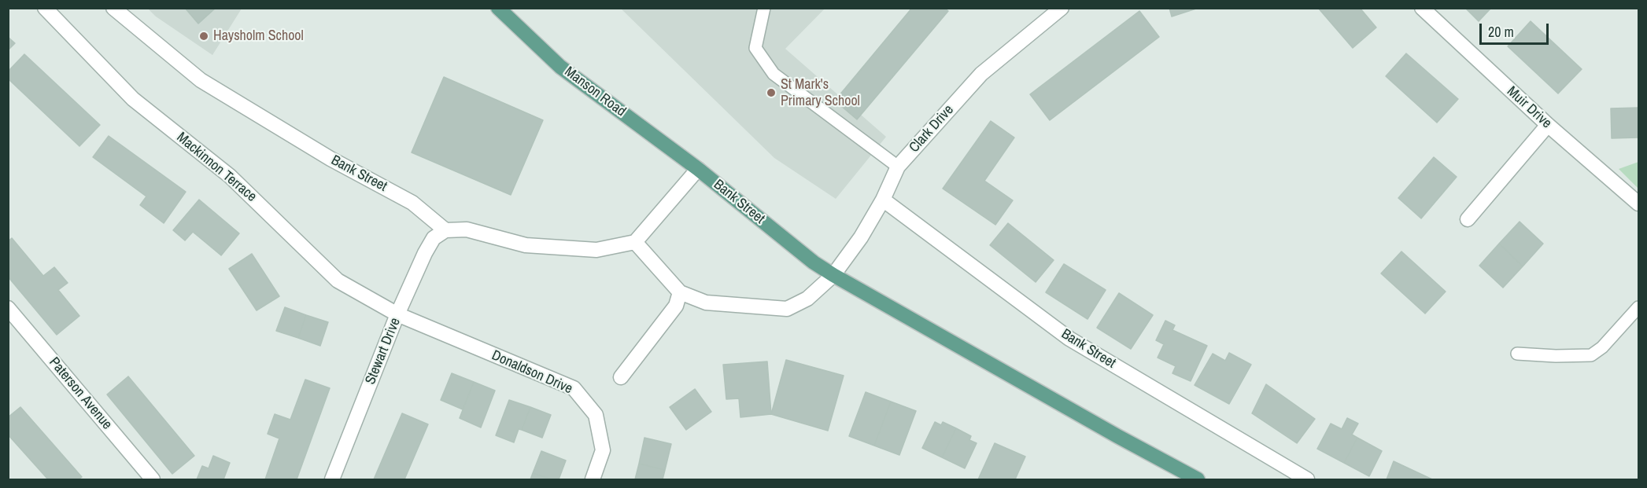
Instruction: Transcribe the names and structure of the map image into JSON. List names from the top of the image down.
{
  "streets": {
    "main road": ["Manson Road", "Bank Street"],
    "street": [
      "Muir Drive",
      "Clark Drive",
      "Mackinnon Terrace",
      "Stewart Drive",
      "Donaldson Drive",
      "Paterson Avenue"
    ]
  },
  "crossings": [
    ["Manson Road", "Bank Street"],
    ["Clark Drive", "Bank Street"],
    ["Mackinnon Terrace", "Stewart Drive"],
    ["Mackinnon Terrace", "Donaldson Drive"],
    ["Bank Street", "Stewart Drive"],
    ["Stewart Drive", "Donaldson Drive"]
  ],
  "places": ["Haysholm School", "St Mark's Primary School"],
  "scale_bar": "20 m"
}
